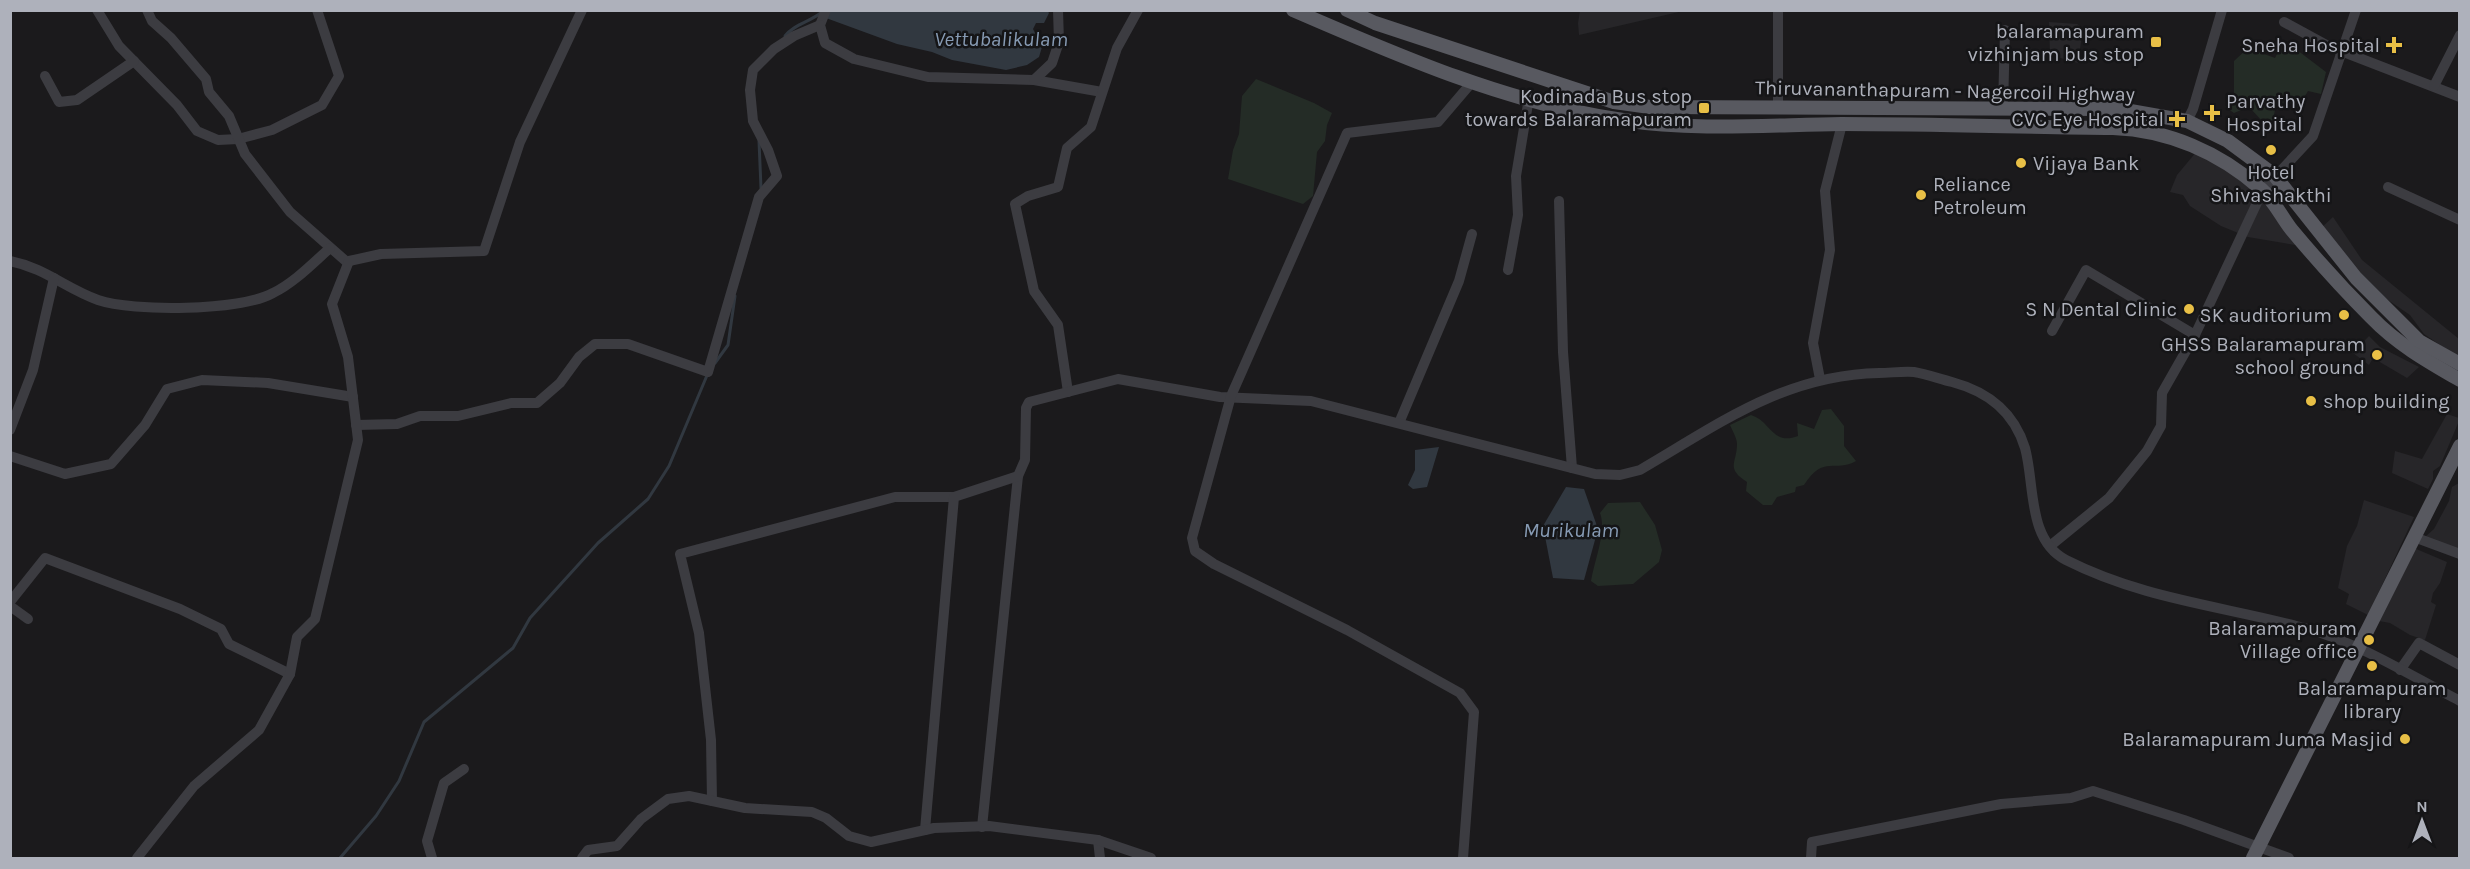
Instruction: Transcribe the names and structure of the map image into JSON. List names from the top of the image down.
{
  "streets": {
    "main road": ["Thiruvananthapuram - Nagercoil Highway"]
  },
  "water": ["Vettubalikulam", "Murikulam"],
  "places": {
    "transit": ["balaramapuram vizhinjam bus stop", "Kodinada Bus stop towards Balaramapuram"],
    "health": ["Sneha Hospital", "Parvathy Hospital", "CVC Eye Hospital"],
    "other": [
      "Hotel Shivashakthi",
      "Vijaya Bank",
      "Reliance Petroleum",
      "S N Dental Clinic",
      "SK auditorium",
      "GHSS Balaramapuram school ground",
      "shop building",
      "Balaramapuram Village office",
      "Balaramapuram library",
      "Balaramapuram Juma Masjid"
    ]
  },
  "north": "top"
}
